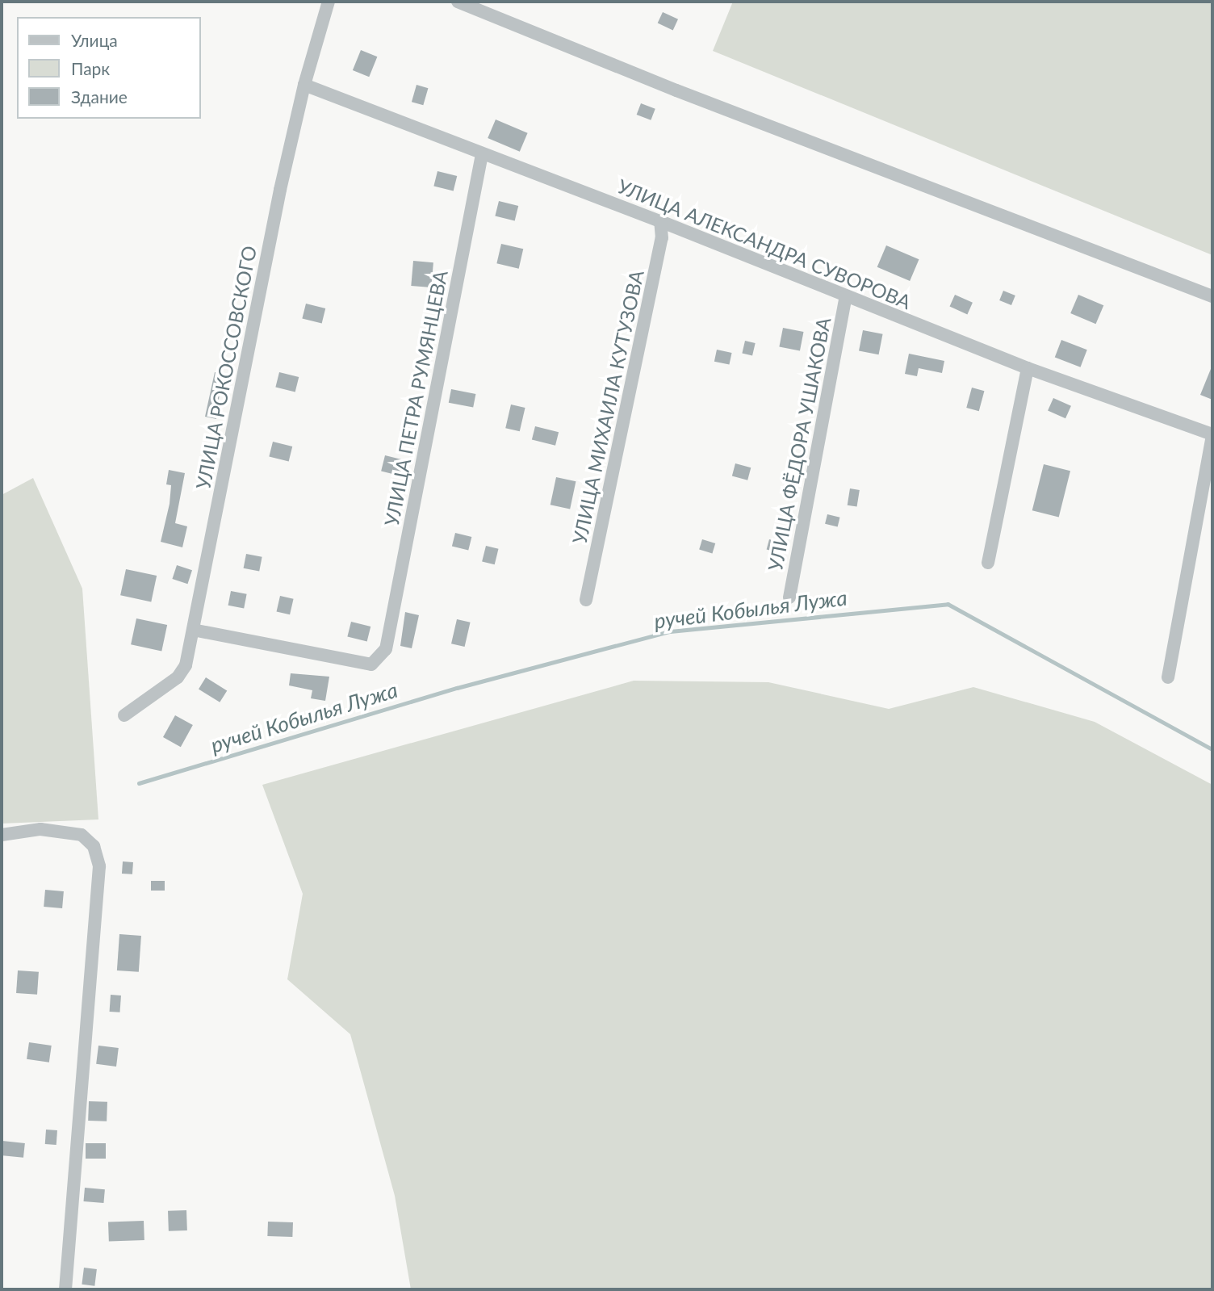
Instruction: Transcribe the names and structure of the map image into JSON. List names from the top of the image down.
{
  "streets": {
    "street": [
      "УЛИЦА АЛЕКСАНДРА СУВОРОВА",
      "УЛИЦА РОКОССОВСКОГО",
      "УЛИЦА ПЕТРА РУМЯНЦЕВА",
      "УЛИЦА МИХАИЛА КУТУЗОВА",
      "УЛИЦА ФЁДОРА УШАКОВА"
    ]
  },
  "crossings": [
    ["УЛИЦА АЛЕКСАНДРА СУВОРОВА", "УЛИЦА РОКОССОВСКОГО"],
    ["УЛИЦА АЛЕКСАНДРА СУВОРОВА", "УЛИЦА ПЕТРА РУМЯНЦЕВА"],
    ["УЛИЦА АЛЕКСАНДРА СУВОРОВА", "УЛИЦА МИХАИЛА КУТУЗОВА"],
    ["УЛИЦА АЛЕКСАНДРА СУВОРОВА", "УЛИЦА ФЁДОРА УШАКОВА"],
    ["УЛИЦА РОКОССОВСКОГО", "УЛИЦА ПЕТРА РУМЯНЦЕВА"]
  ],
  "water": ["ручей Кобылья Лужа"],
  "legend": ["Улица", "Парк", "Здание"]
}
